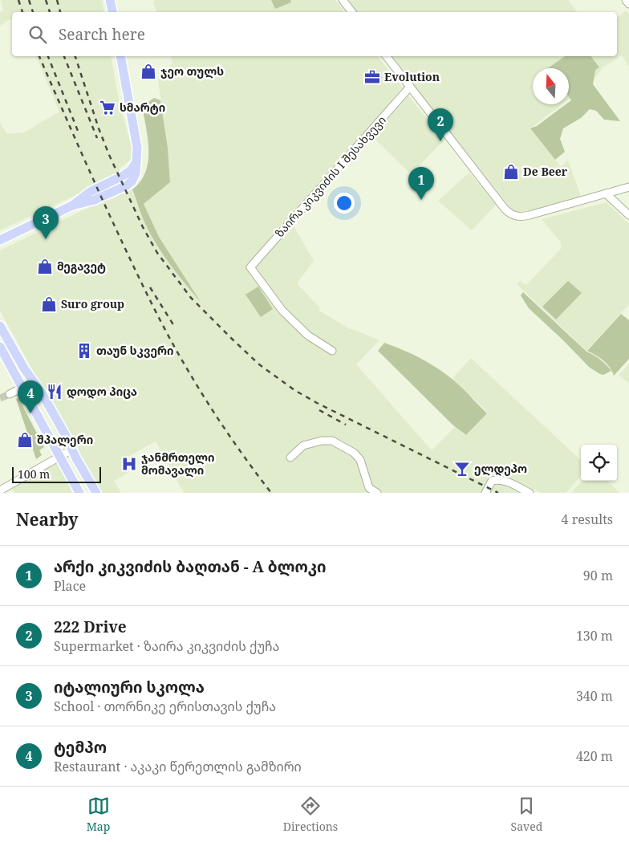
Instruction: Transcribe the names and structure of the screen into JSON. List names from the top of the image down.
{
  "streets": {
    "street": ["ზაირა კიკვიძის I შესახვევი"]
  },
  "places": {
    "shop": [
      "ჯეო თულს",
      "De Beer",
      "მეგავეტ",
      "Suro group",
      "შპალერი"
    ],
    "office": ["Evolution"],
    "supermarket": ["სმარტი"],
    "building": ["თაუნ სკვერი"],
    "restaurant": ["დოდო პიცა"],
    "hospital": ["ჯანმრთელი მომავალი"],
    "bar": ["ელდეპო"]
  },
  "scale_bar": "100 m",
  "north": "top",
  "page": {
    "search": "Search here",
    "pins": [
      "2",
      "1",
      "3",
      "4"
    ],
    "scale": "100 m",
    "heading": ["Nearby", "4 results"],
    "list": [
      {
        "mark": "1",
        "name": "არქი კიკვიძის ბაღთან - A ბლოკი",
        "note": "Place",
        "value": "90 m"
      },
      {
        "mark": "2",
        "name": "222 Drive",
        "note": "Supermarket · ზაირა კიკვიძის ქუჩა",
        "value": "130 m"
      },
      {
        "mark": "3",
        "name": "იტალიური სკოლა",
        "note": "School · თორნიკე ერისთავის ქუჩა",
        "value": "340 m"
      },
      {
        "mark": "4",
        "name": "ტემპო",
        "note": "Restaurant · აკაკი წერეთლის გამზირი",
        "value": "420 m"
      }
    ],
    "nav": ["Map", "Directions", "Saved"]
  }
}
